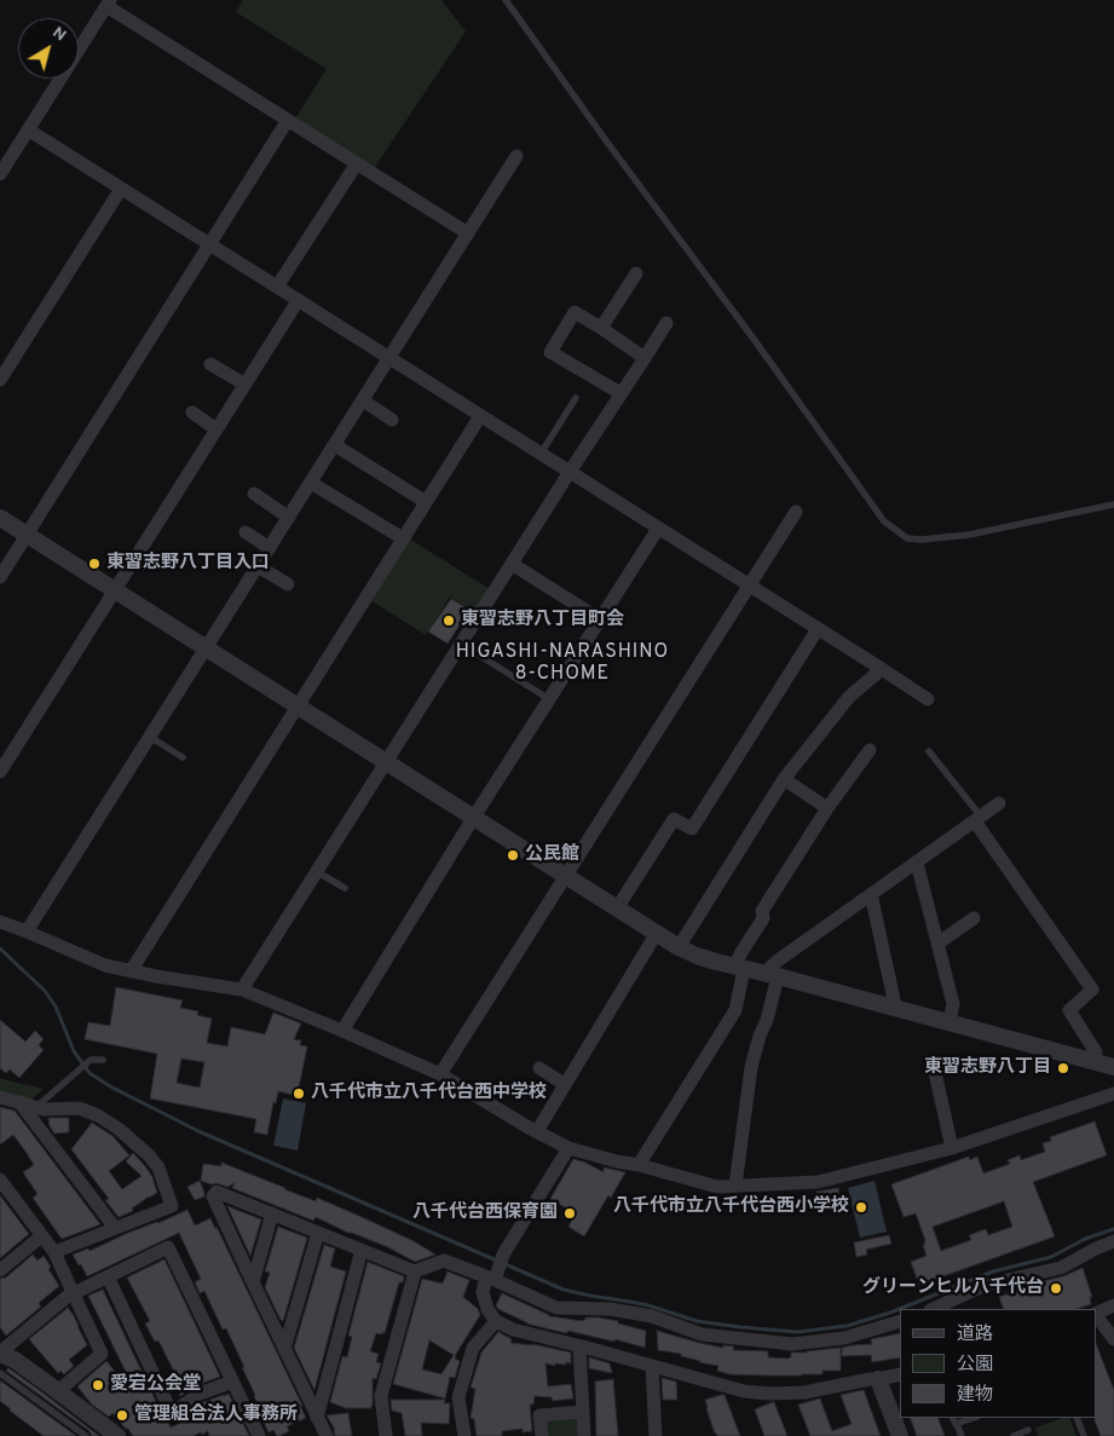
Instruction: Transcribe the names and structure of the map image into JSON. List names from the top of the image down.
{
  "districts": ["HIGASHI-NARASHINO 8-CHOME"],
  "places": [
    "東習志野八丁目入口",
    "東習志野八丁目町会",
    "公民館",
    "東習志野八丁目",
    "八千代市立八千代台西中学校",
    "八千代市立八千代台西小学校",
    "八千代台西保育園",
    "グリーンヒル八千代台",
    "愛宕公会堂",
    "管理組合法人事務所"
  ],
  "legend": ["道路", "公園", "建物"],
  "north": "top right"
}
